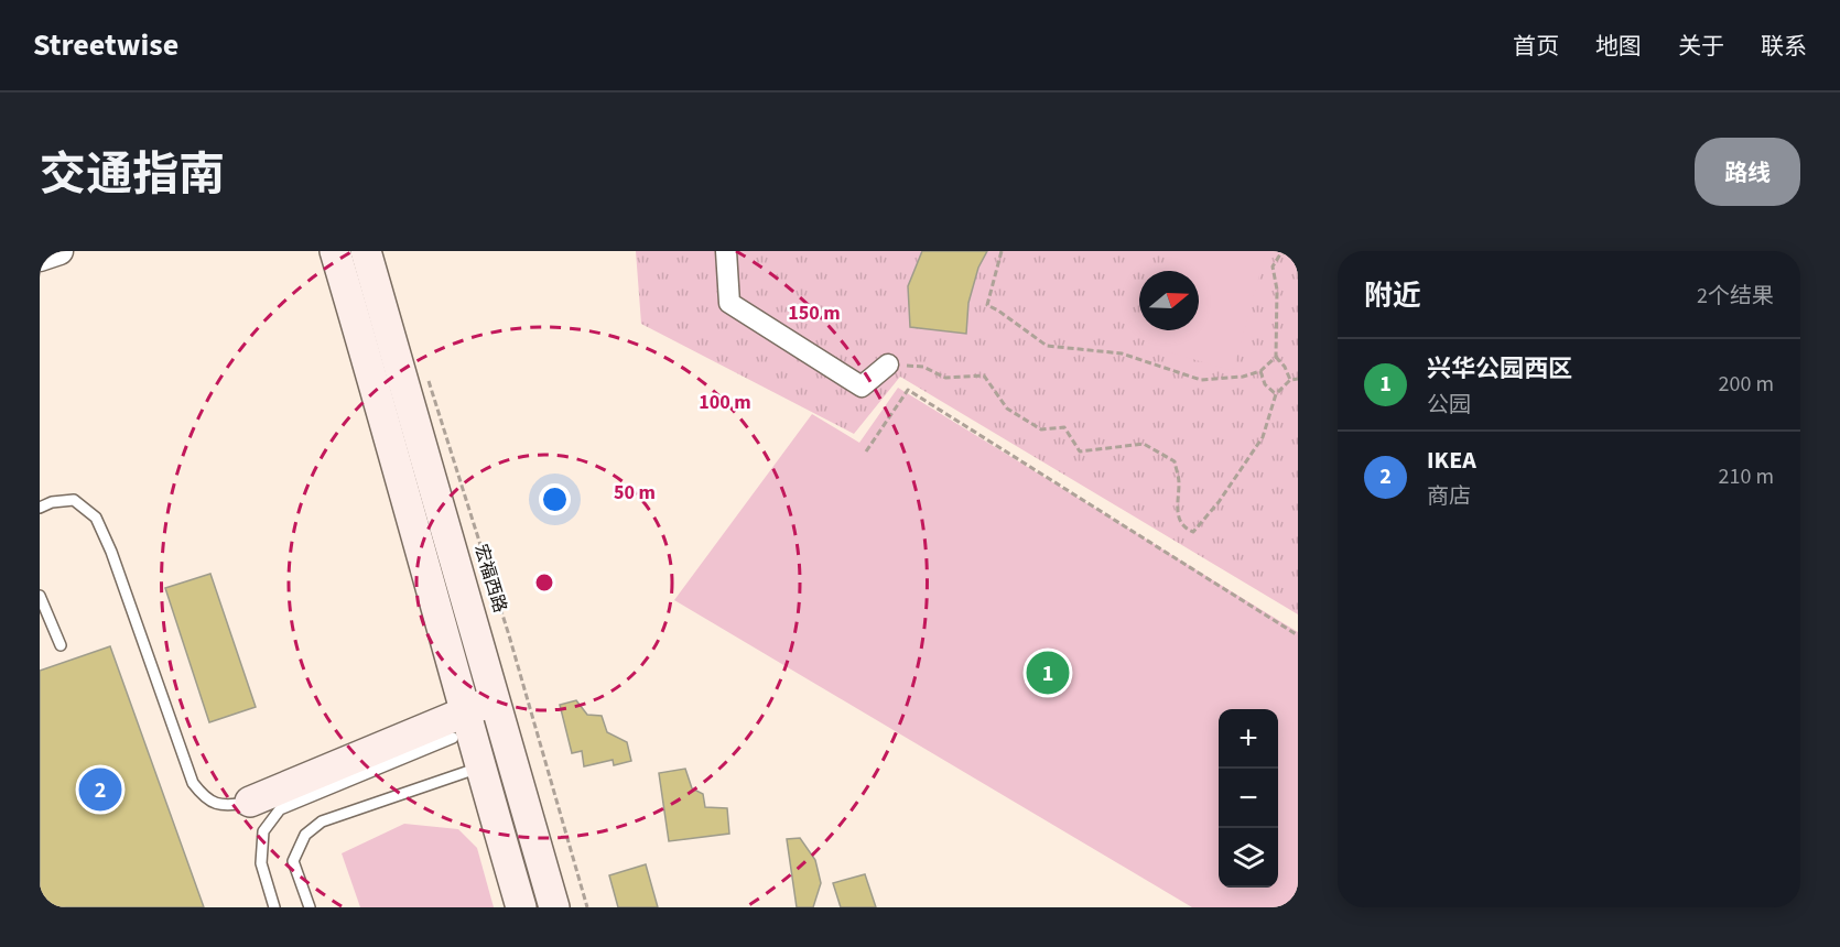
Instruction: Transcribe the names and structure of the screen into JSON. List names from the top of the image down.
{
  "streets": {
    "main road": ["宏福西路"]
  },
  "north": "right",
  "page": {
    "header": "Streetwise",
    "nav": [
      "首页",
      "地图",
      "关于",
      "联系"
    ],
    "title": "交通指南",
    "buttons": "路线",
    "heading": ["附近", "2个结果"],
    "list": [
      {
        "mark": "1",
        "name": "兴华公园西区",
        "note": "公园",
        "value": "200 m"
      },
      {
        "mark": "2",
        "name": "IKEA",
        "note": "商店",
        "value": "210 m"
      }
    ],
    "pins": ["1", "2"],
    "map_buttons": ["+", "−"]
  },
  "rings": ["150 m", "100 m", "50 m"]
}
